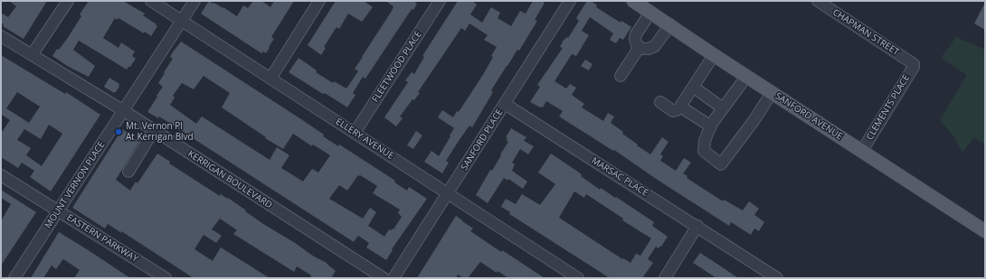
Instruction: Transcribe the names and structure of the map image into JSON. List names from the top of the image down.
{
  "streets": {
    "main road": ["SANFORD AVENUE"],
    "street": [
      "CHAPMAN STREET",
      "FLEETWOOD PLACE",
      "CLEMENTS PLACE",
      "ELLERY AVENUE",
      "SANFORD PLACE",
      "MARSAC PLACE",
      "KERRIGAN BOULEVARD",
      "MOUNT VERNON PLACE",
      "EASTERN PARKWAY"
    ]
  },
  "crossings": [
    ["CHAPMAN STREET", "CLEMENTS PLACE"],
    ["FLEETWOOD PLACE", "ELLERY AVENUE"],
    ["CLEMENTS PLACE", "SANFORD AVENUE"],
    ["ELLERY AVENUE", "SANFORD PLACE"],
    ["ELLERY AVENUE", "MOUNT VERNON PLACE"],
    ["SANFORD PLACE", "MARSAC PLACE"],
    ["KERRIGAN BOULEVARD", "MOUNT VERNON PLACE"],
    ["MOUNT VERNON PLACE", "EASTERN PARKWAY"]
  ],
  "places": ["Mt. Vernon Pl At Kerrigan Blvd"]
}
